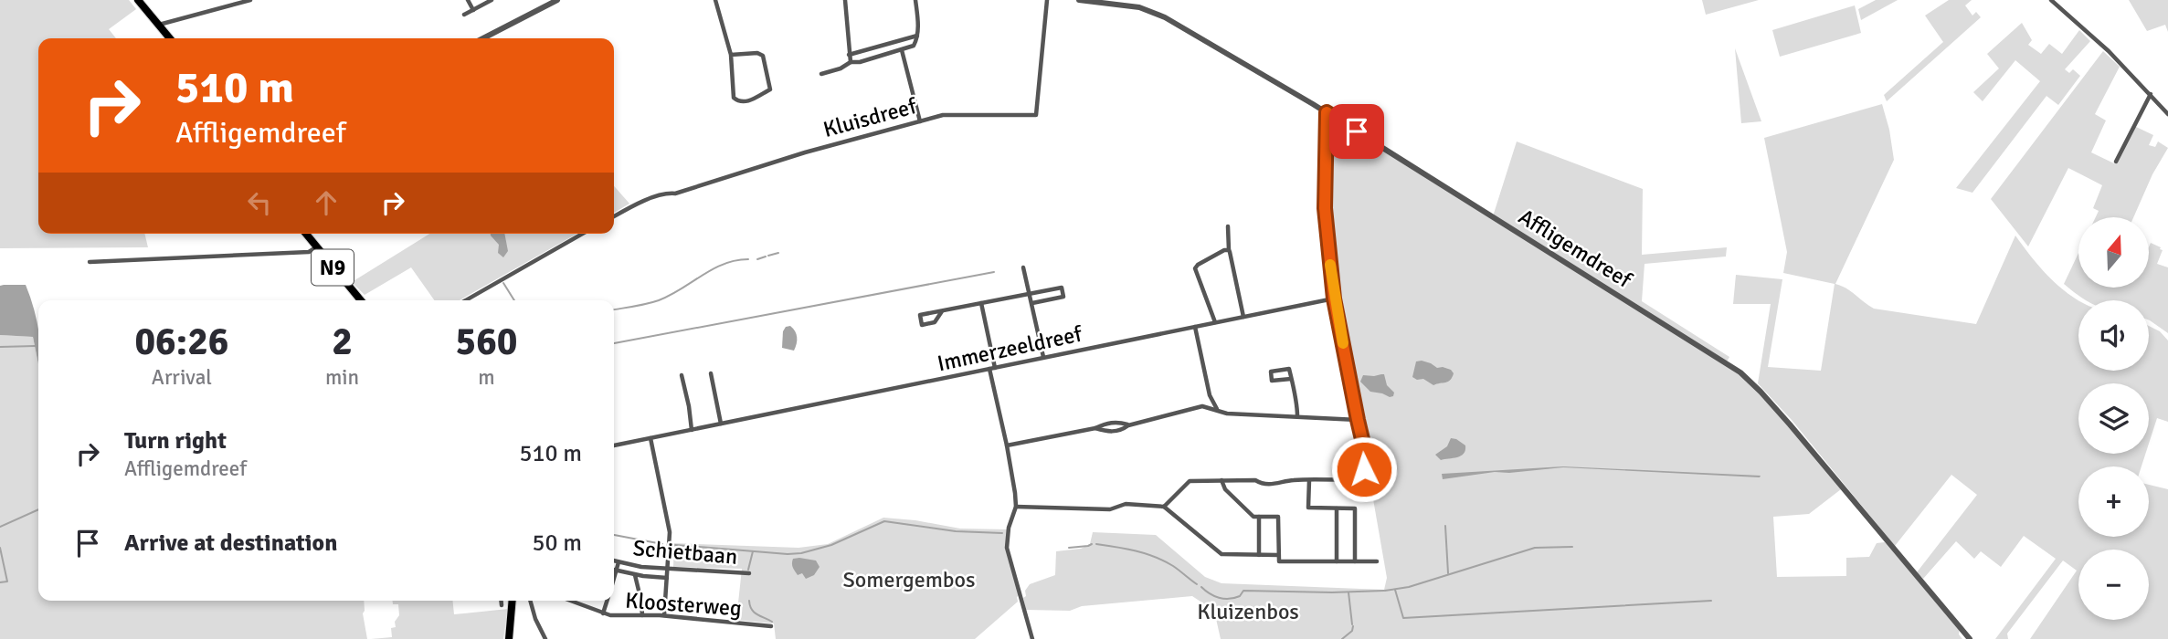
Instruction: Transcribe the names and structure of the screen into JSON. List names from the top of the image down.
{
  "streets": {
    "main road": ["N9"],
    "street": [
      "Kluisdreef",
      "Affligemdreef",
      "Immerzeeldreef",
      "Schietbaan",
      "Kloosterweg"
    ]
  },
  "crossings": [
    ["Schietbaan", "Kloosterweg"]
  ],
  "parks": ["Somergembos", "Kluizenbos"],
  "north": "top",
  "page": {
    "turn": ["510 m", "Affligemdreef"],
    "map_buttons": ["+", "−"],
    "eta": [
      "06:26",
      "Arrival",
      "2",
      "min",
      "560",
      "m"
    ],
    "list": [
      {
        "name": "Turn right",
        "note": "Affligemdreef",
        "value": "510 m"
      },
      {
        "name": "Arrive at destination",
        "value": "50 m"
      }
    ]
  }
}
